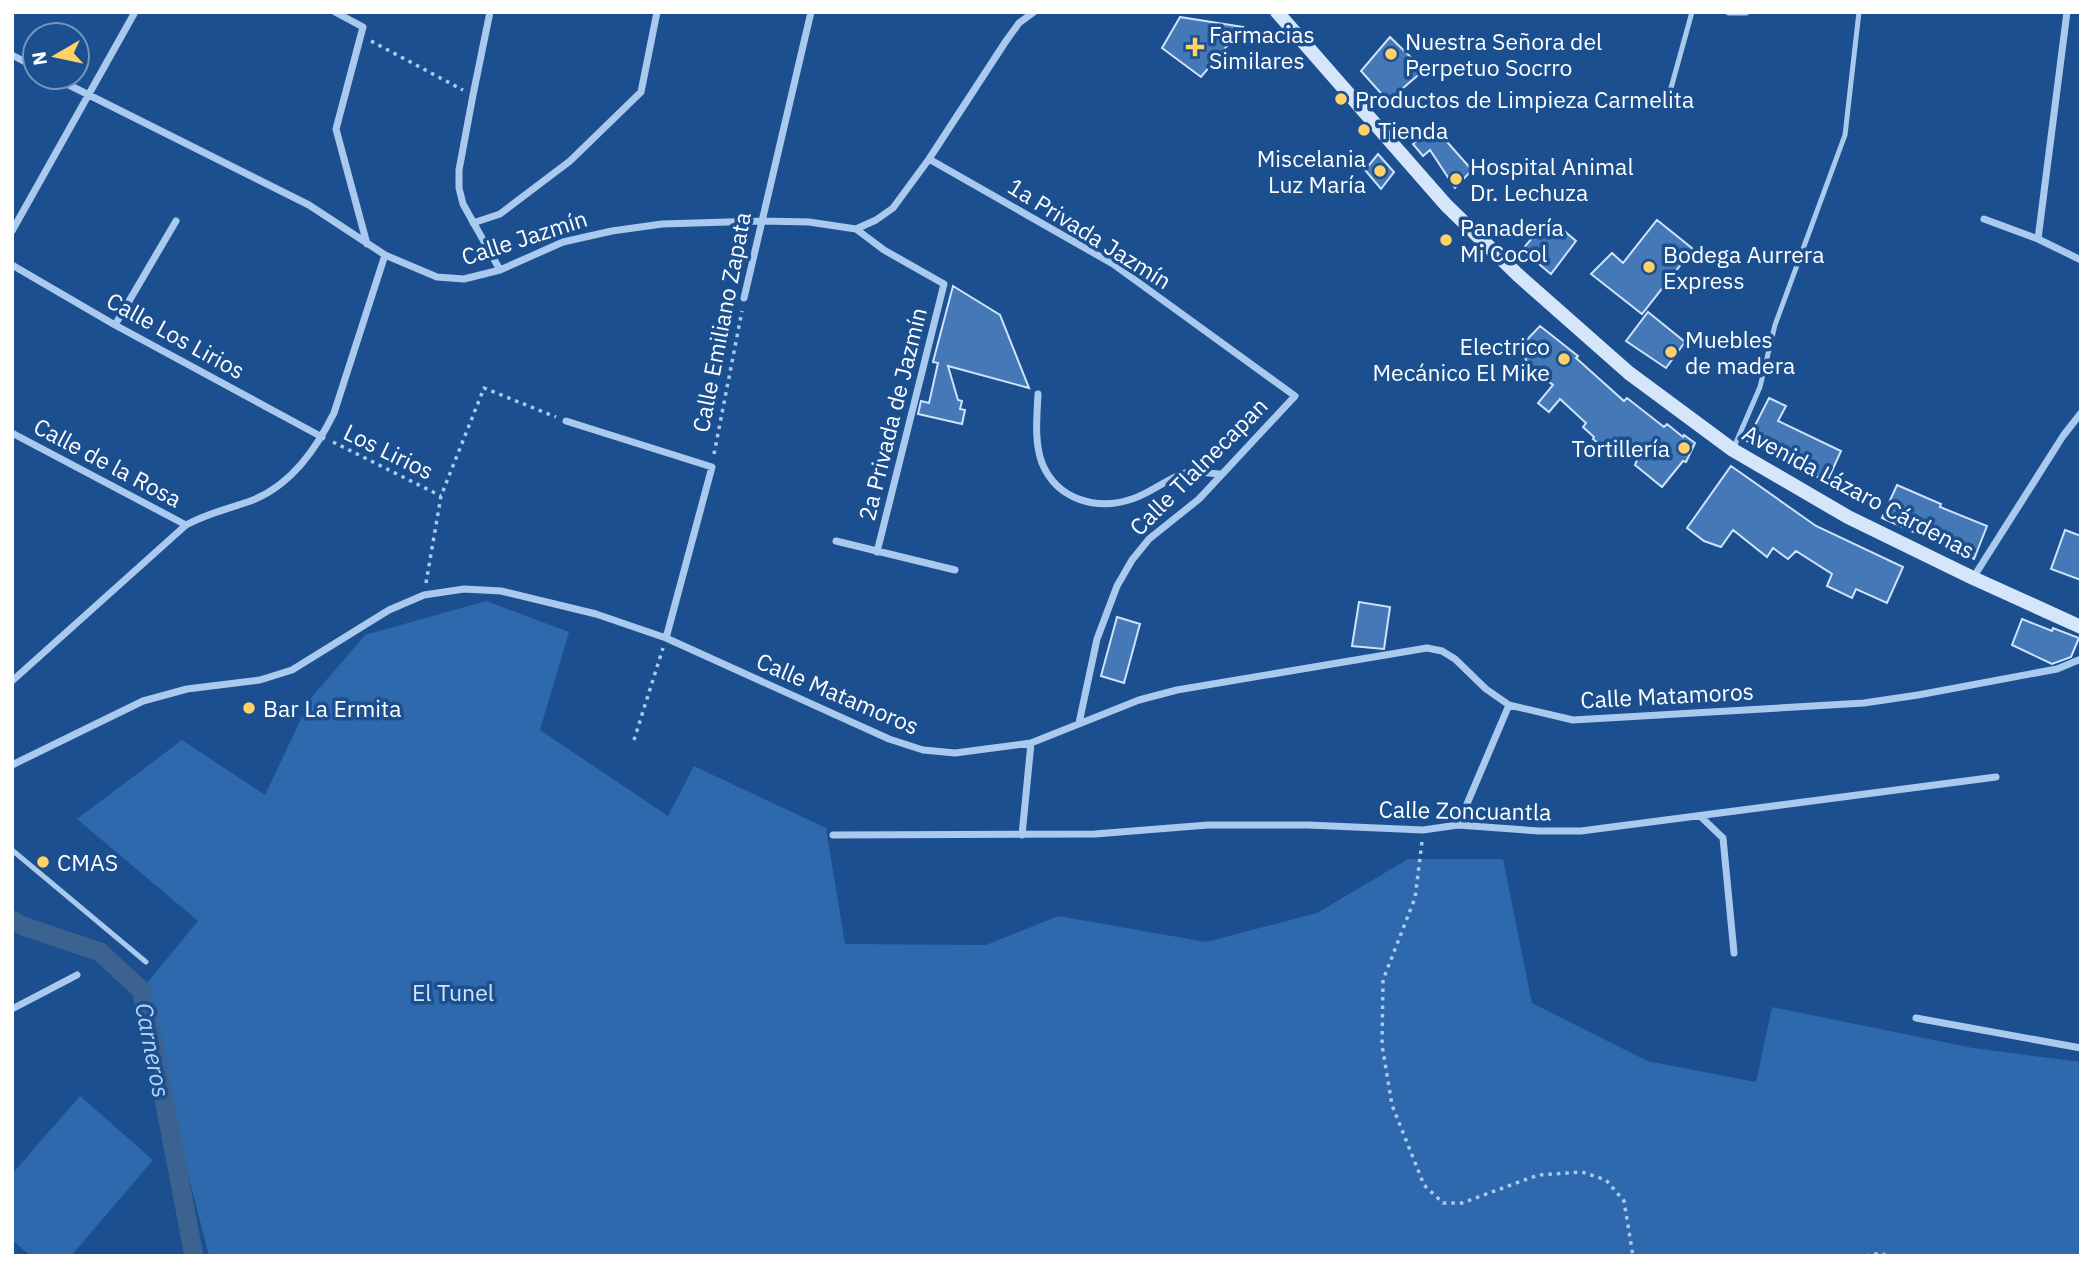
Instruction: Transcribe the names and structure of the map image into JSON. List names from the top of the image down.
{
  "streets": {
    "main road": ["Avenida Lázaro Cárdenas"],
    "street": [
      "1a Privada Jazmín",
      "Calle Jazmín",
      "Calle Emiliano Zapata",
      "Calle Los Lirios",
      "2a Privada de Jazmín",
      "Calle de la Rosa",
      "Calle Tlalnecapan",
      "Calle Matamoros",
      "Calle Zoncuantla"
    ],
    "path": ["Los Lirios"]
  },
  "crossings": [
    ["1a Privada Jazmín", "Calle Tlalnecapan"],
    ["Calle Jazmín", "Calle Emiliano Zapata"],
    ["Calle Jazmín", "2a Privada de Jazmín"],
    ["Calle Emiliano Zapata", "Calle Matamoros"],
    ["Calle Los Lirios", "Los Lirios"],
    ["Los Lirios", "Calle Matamoros"],
    ["Calle Tlalnecapan", "Calle Matamoros"]
  ],
  "water": ["Carneros"],
  "parks": ["El Tunel"],
  "places": {
    "health": ["Farmacias Similares"],
    "other": [
      "Nuestra Señora del Perpetuo Socrro",
      "Productos de Limpieza Carmelita",
      "Tienda",
      "Miscelania Luz María",
      "Hospital Animal Dr. Lechuza",
      "Panadería Mi Cocol",
      "Bodega Aurrera Express",
      "Muebles de madera",
      "Electrico Mecánico El Mike",
      "Tortillería",
      "Bar La Ermita",
      "CMAS"
    ]
  },
  "north": "left"
}
